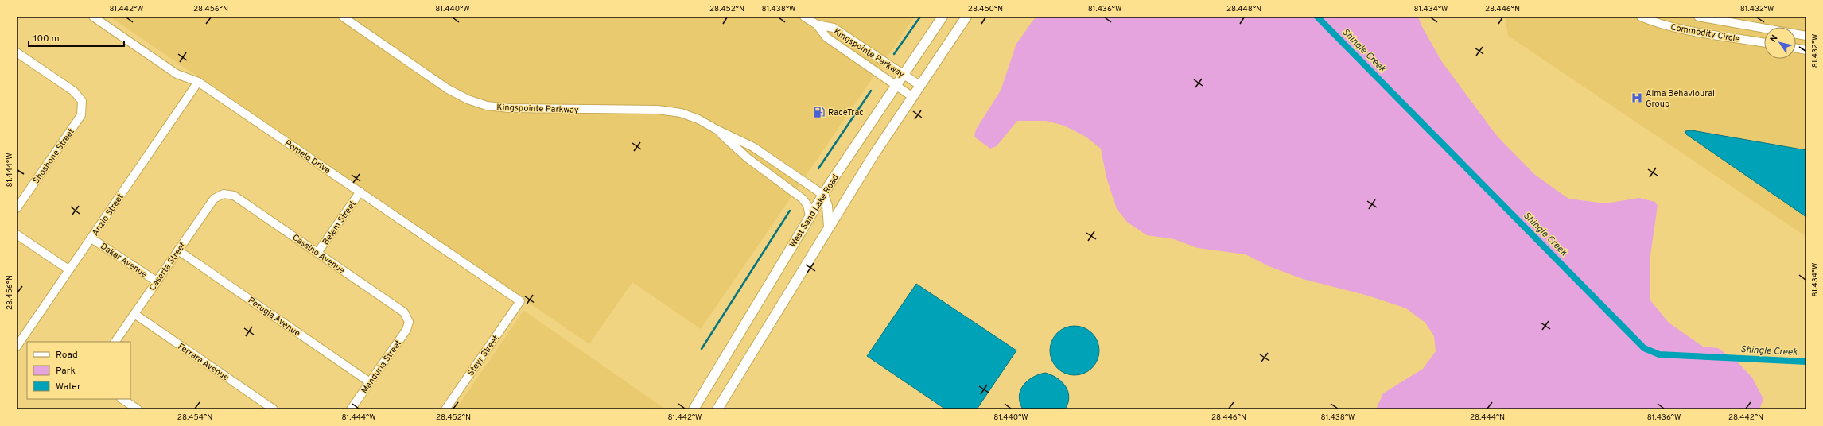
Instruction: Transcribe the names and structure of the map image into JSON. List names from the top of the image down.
{
  "streets": {
    "main road": ["West Sand Lake Road"],
    "street": [
      "Commodity Circle",
      "Kingspointe Parkway",
      "Shoshone Street",
      "Pomelo Drive",
      "Anzio Street",
      "Belem Street",
      "Cassino Avenue",
      "Dakar Avenue",
      "Caserta Street",
      "Perugia Avenue",
      "Steyr Street",
      "Ferrara Avenue",
      "Manduria Street"
    ]
  },
  "crossings": [
    ["Kingspointe Parkway", "West Sand Lake Road"],
    ["Pomelo Drive", "Anzio Street"],
    ["Pomelo Drive", "Belem Street"],
    ["Pomelo Drive", "Steyr Street"],
    ["Anzio Street", "Dakar Avenue"],
    ["Belem Street", "Cassino Avenue"],
    ["Cassino Avenue", "Caserta Street"],
    ["Cassino Avenue", "Manduria Street"],
    ["Dakar Avenue", "Caserta Street"],
    ["Caserta Street", "Perugia Avenue"],
    ["Caserta Street", "Ferrara Avenue"],
    ["Perugia Avenue", "Manduria Street"]
  ],
  "water": ["Shingle Creek"],
  "places": {
    "hospital": ["Alma Behavioural Group"],
    "fuel station": ["RaceTrac"]
  },
  "legend": ["Road", "Park", "Water"],
  "scale_bar": "100 m",
  "north": "top left",
  "coordinates": [
    "81.442°W",
    "28.456°N",
    "81.440°W",
    "28.452°N",
    "81.438°W",
    "28.450°N",
    "81.436°W",
    "28.448°N",
    "81.434°W",
    "28.446°N",
    "81.432°W",
    "81.444°W",
    "28.454°N",
    "28.444°N",
    "28.442°N"
  ]
}
